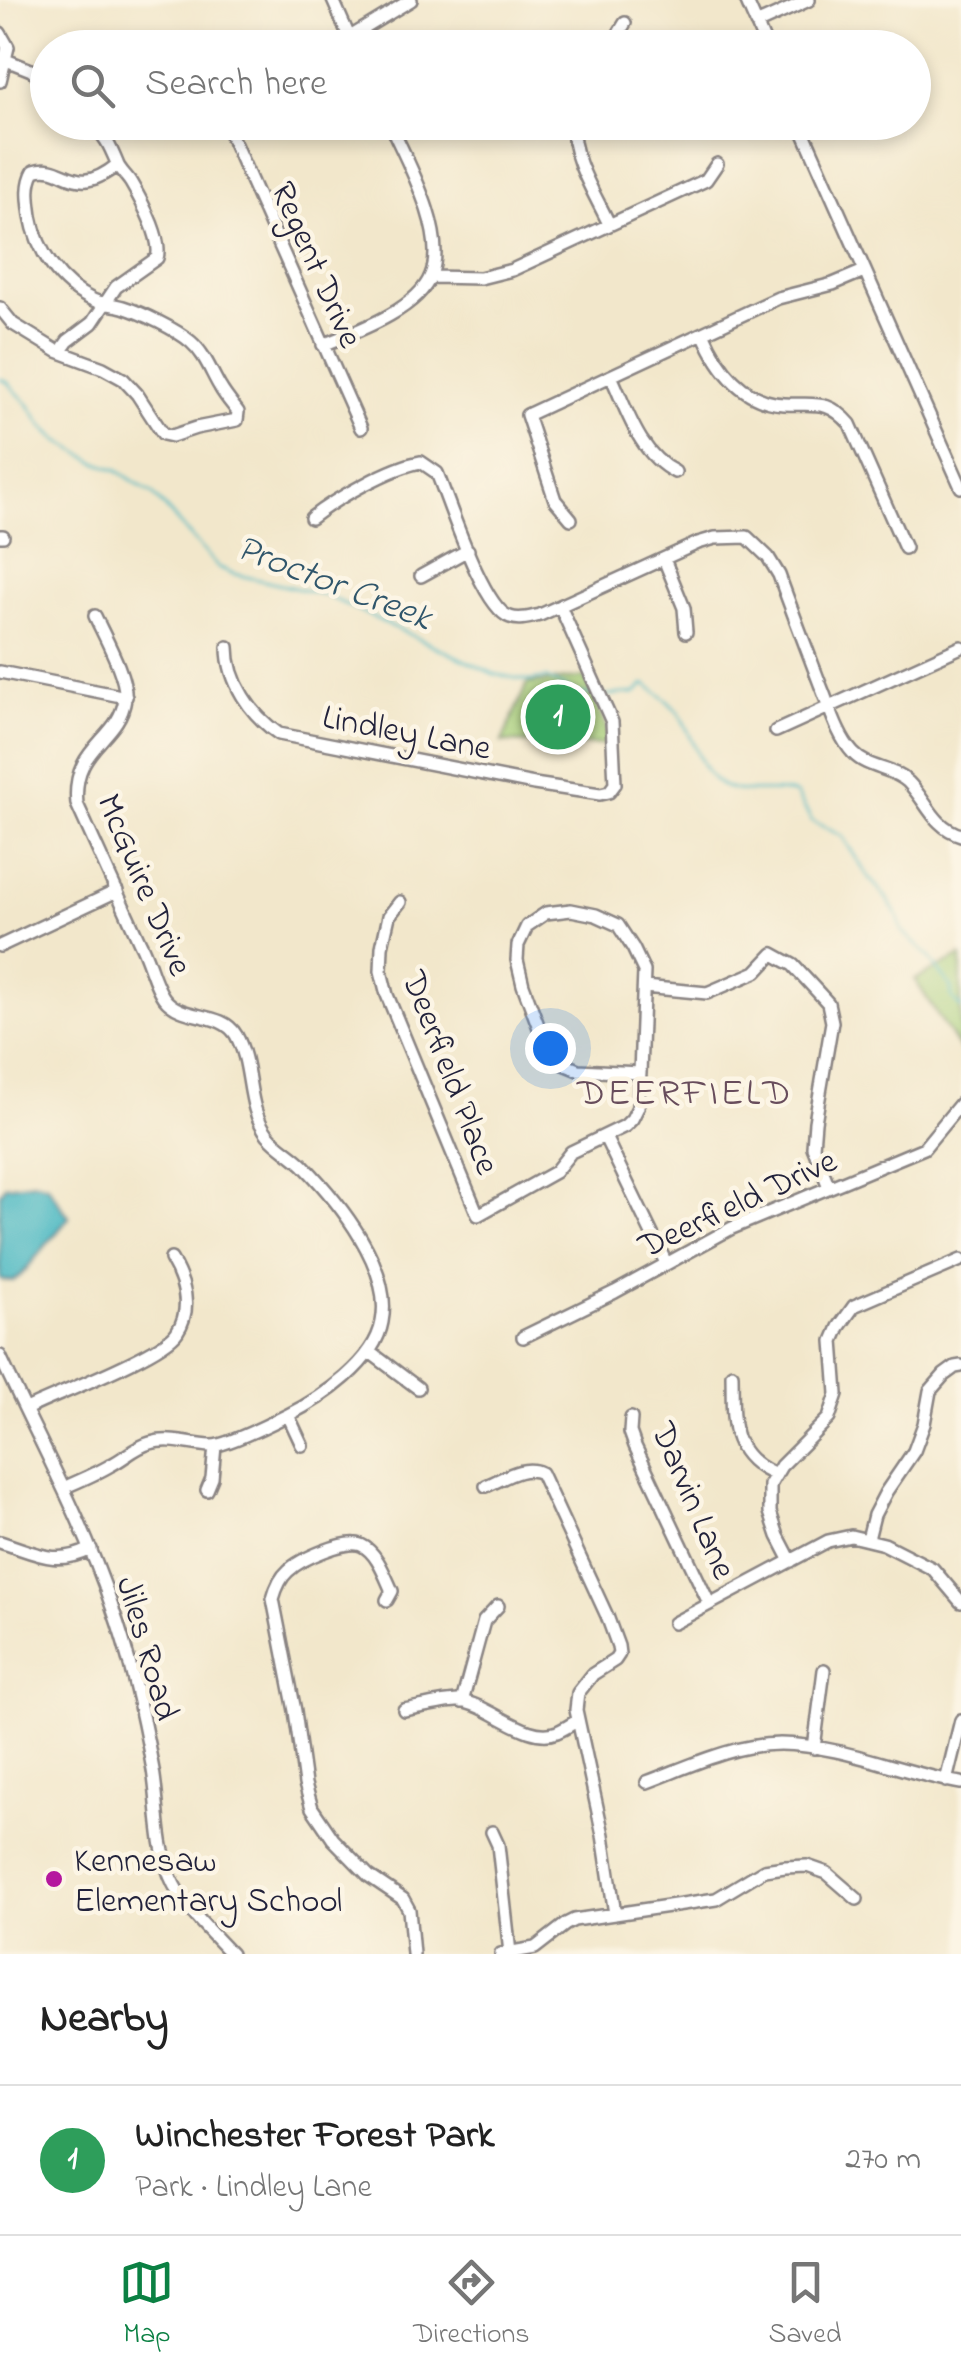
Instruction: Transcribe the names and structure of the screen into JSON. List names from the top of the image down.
{
  "streets": {
    "street": [
      "Regent Drive",
      "Lindley Lane",
      "McGuire Drive",
      "Deerfield Place",
      "Deerfield Drive",
      "Darvin Lane",
      "Jiles Road"
    ]
  },
  "crossings": [
    ["McGuire Drive", "Jiles Road"]
  ],
  "districts": ["DEERFIELD"],
  "water": ["Proctor Creek"],
  "places": ["Kennesaw Elementary School"],
  "page": {
    "search": "Search here",
    "pins": "1",
    "heading": "Nearby",
    "list": [
      {
        "mark": "1",
        "name": "Winchester Forest Park",
        "note": "Park · Lindley Lane",
        "value": "270 m"
      }
    ],
    "nav": ["Map", "Directions", "Saved"]
  }
}
